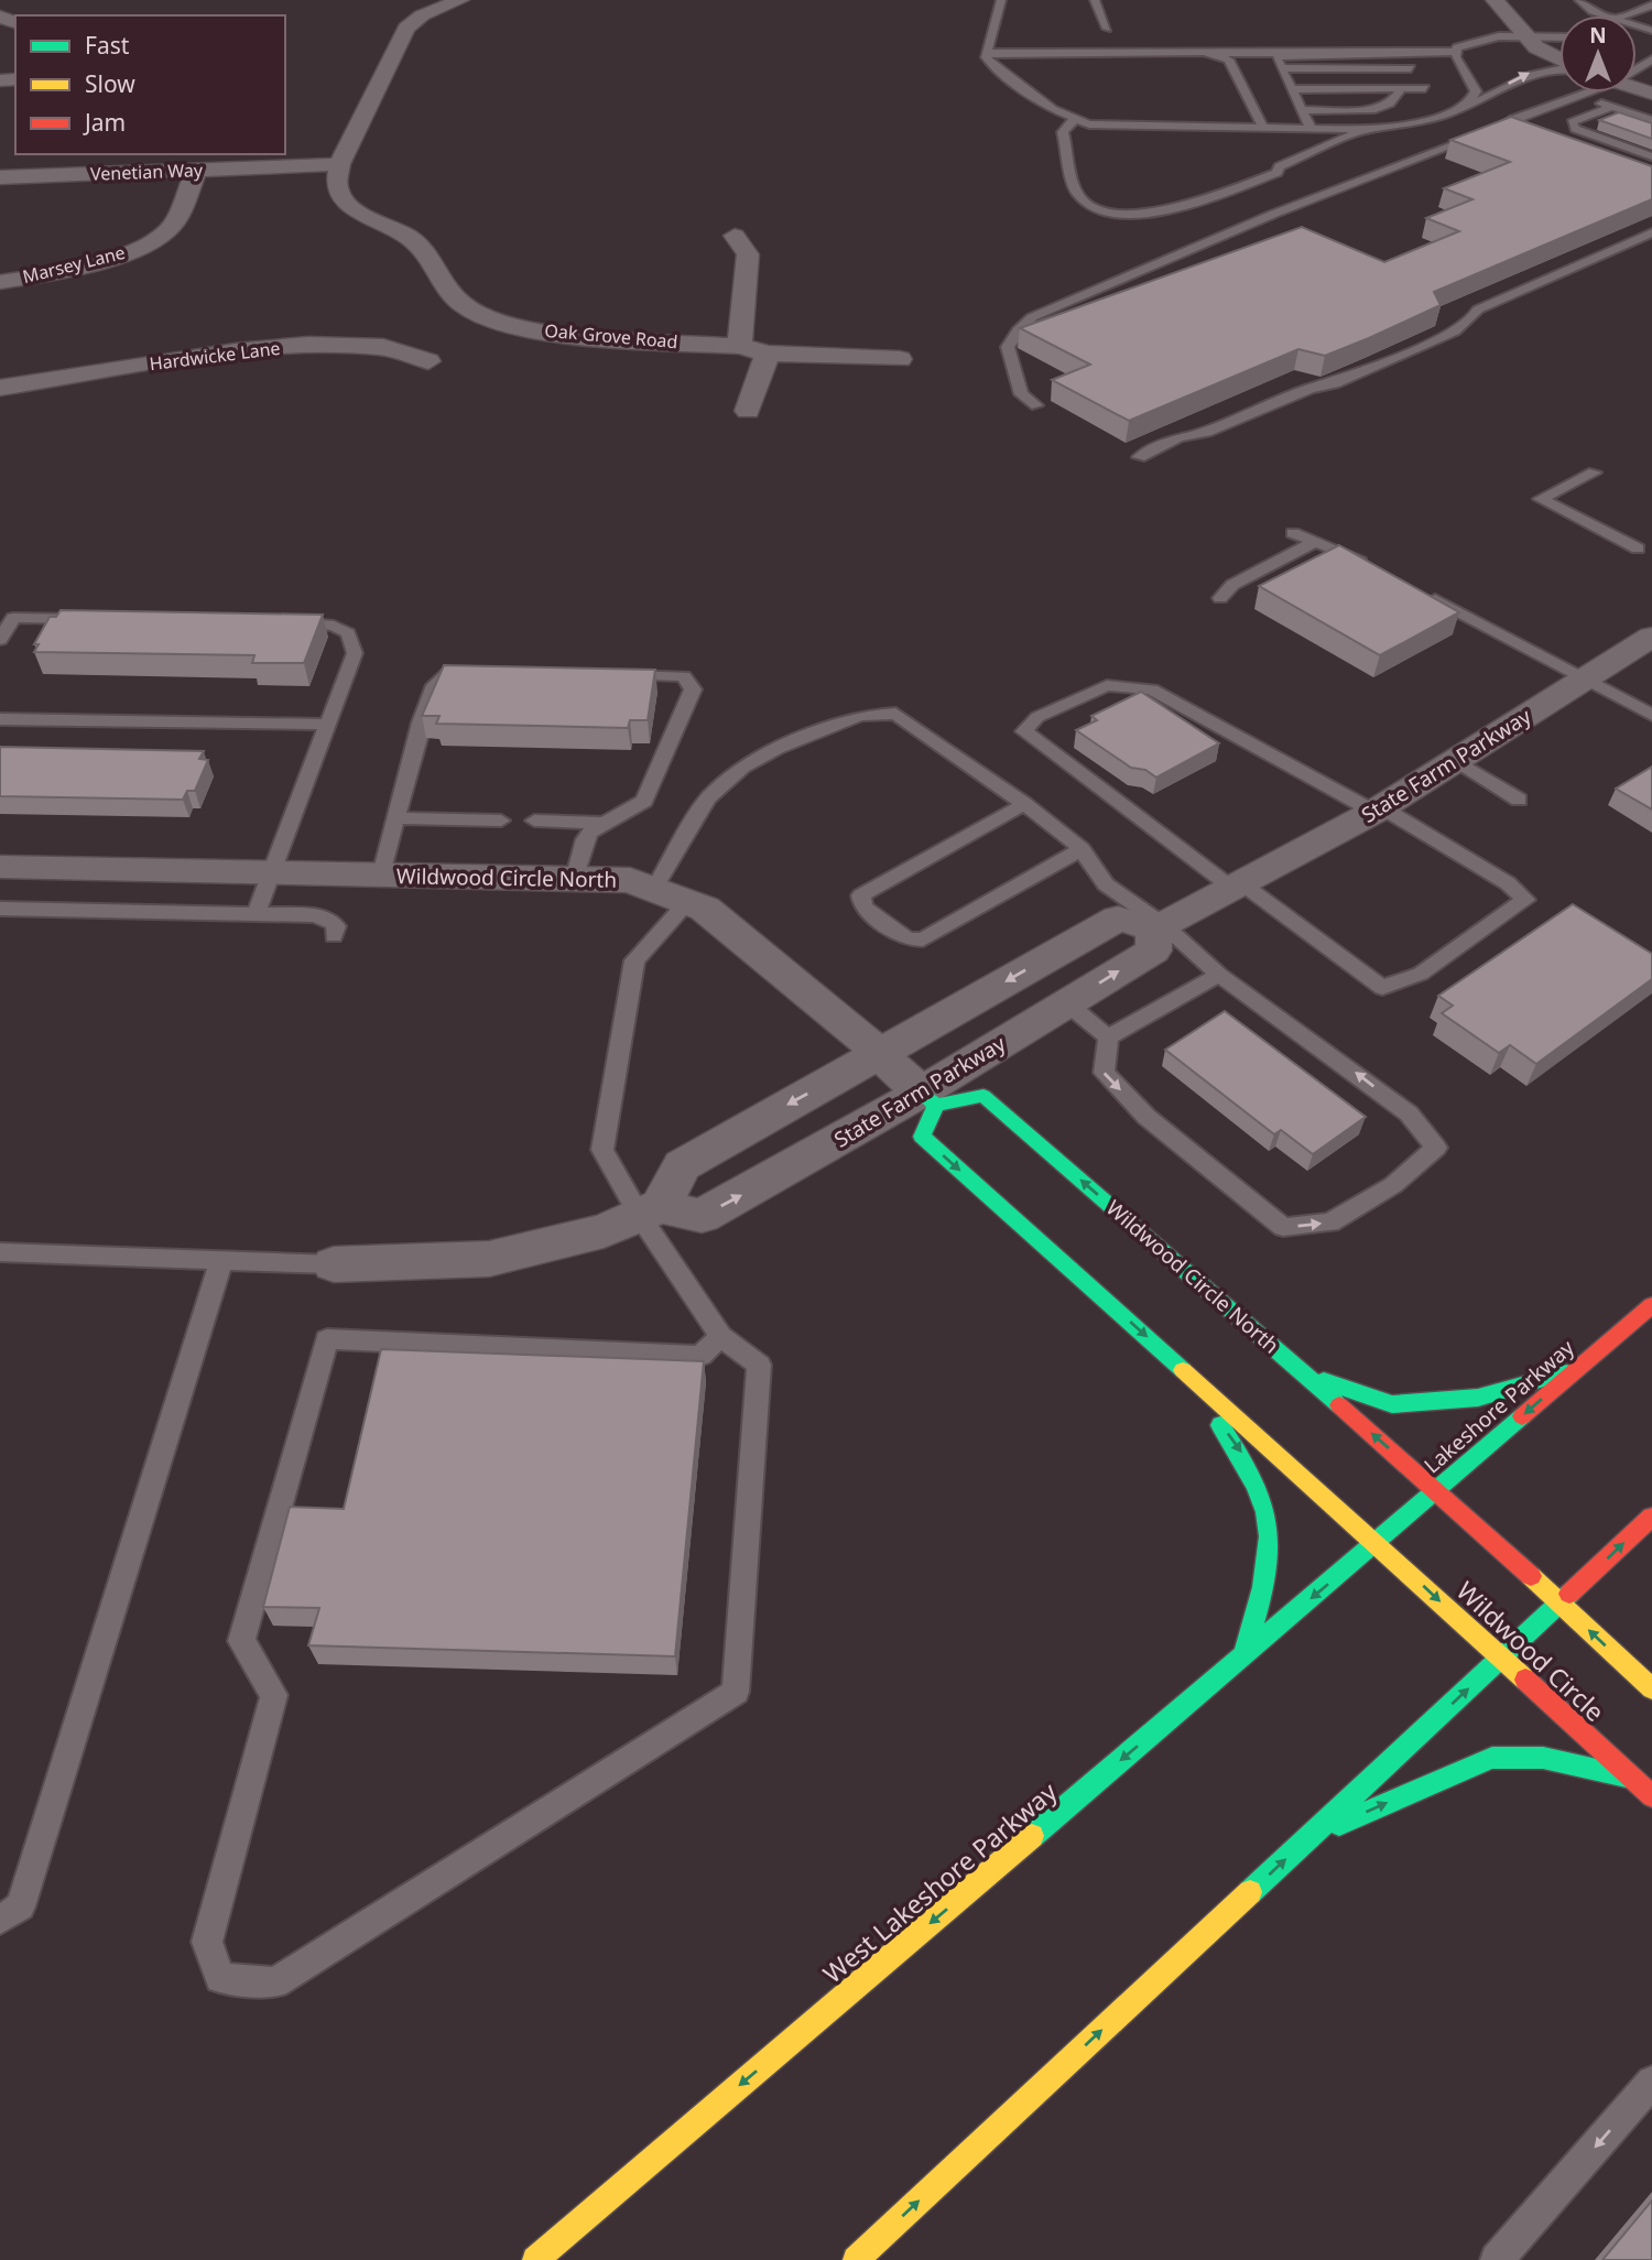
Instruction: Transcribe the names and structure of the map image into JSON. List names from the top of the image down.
{
  "streets": {
    "main road": [
      "Wildwood Circle North",
      "Lakeshore Parkway",
      "Wildwood Circle",
      "West Lakeshore Parkway"
    ],
    "street": [
      "Venetian Way",
      "Marsey Lane",
      "Oak Grove Road",
      "Hardwicke Lane",
      "State Farm Parkway"
    ]
  },
  "crossings": [
    ["Venetian Way", "Marsey Lane"],
    ["Venetian Way", "Oak Grove Road"],
    ["State Farm Parkway", "Wildwood Circle North"],
    ["Wildwood Circle North", "Lakeshore Parkway"],
    ["Lakeshore Parkway", "Wildwood Circle"],
    ["Lakeshore Parkway", "West Lakeshore Parkway"],
    ["Wildwood Circle", "West Lakeshore Parkway"]
  ],
  "one_way": ["Wildwood Circle North", "Lakeshore Parkway", "West Lakeshore Parkway"],
  "legend": ["Fast", "Slow", "Jam"],
  "north": "top"
}
